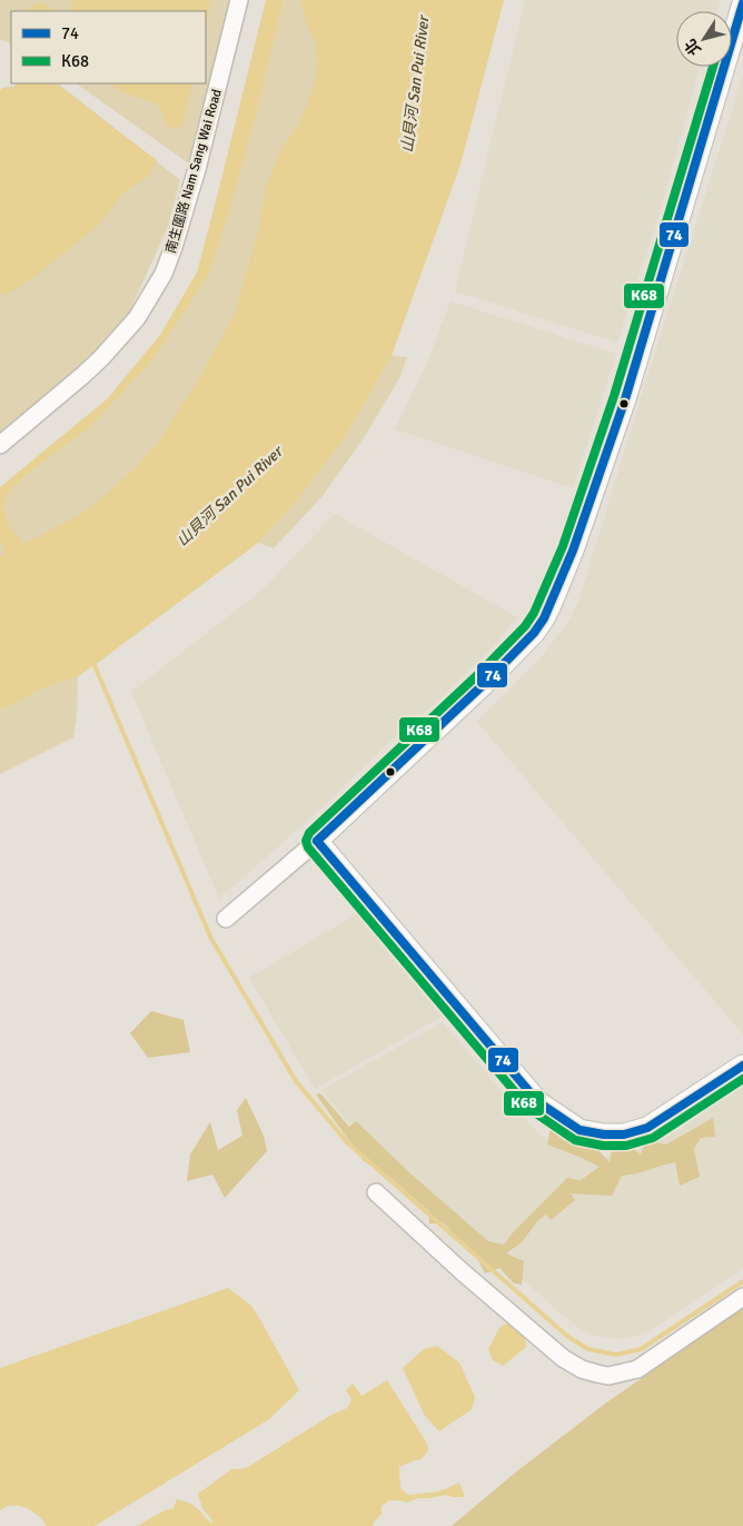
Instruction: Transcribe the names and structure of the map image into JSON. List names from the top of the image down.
{
  "streets": {
    "street": ["南生圍路 Nam Sang Wai Road"]
  },
  "water": ["山貝河 San Pui River"],
  "lines": ["transit line 74", "transit line K68"],
  "legend": ["74", "K68"],
  "north": "bottom left"
}
